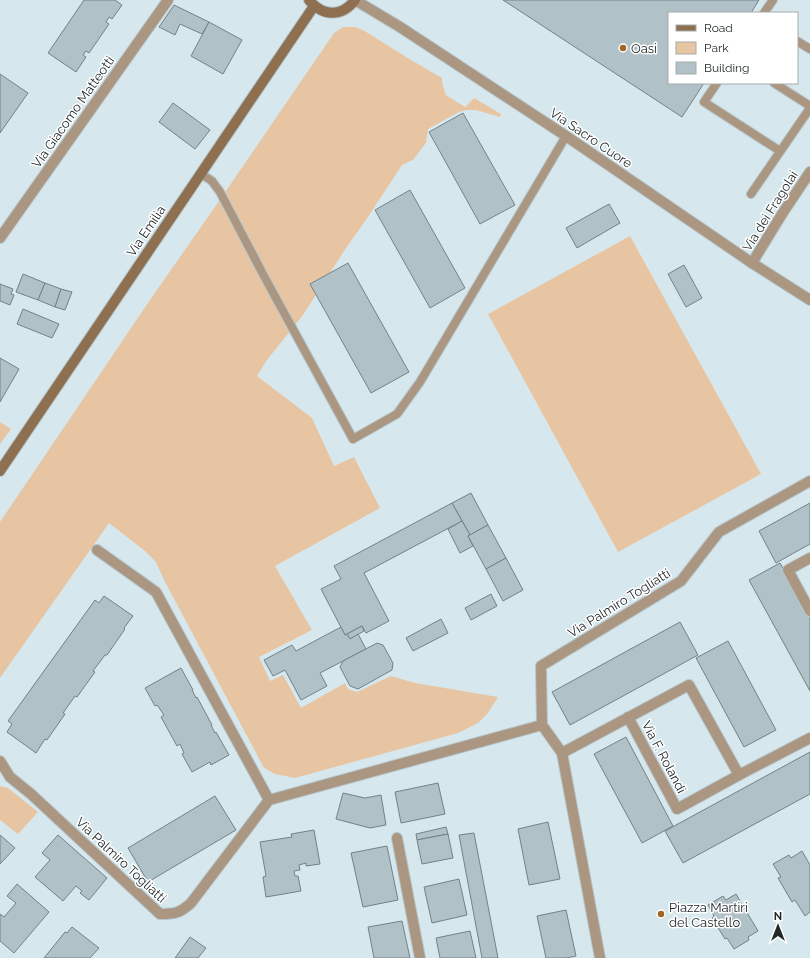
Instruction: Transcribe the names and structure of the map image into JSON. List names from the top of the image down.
{
  "streets": {
    "street": [
      "Via Giacomo Matteotti",
      "Via Sacro Cuore",
      "Via dei Fragolai",
      "Via Emilia",
      "Via Palmiro Togliatti",
      "Via F. Rolandi"
    ]
  },
  "crossings": [
    ["Via Sacro Cuore", "Via dei Fragolai"]
  ],
  "places": ["Oasi", "Piazza Martiri del Castello"],
  "legend": ["Road", "Park", "Building"],
  "north": "top"
}
